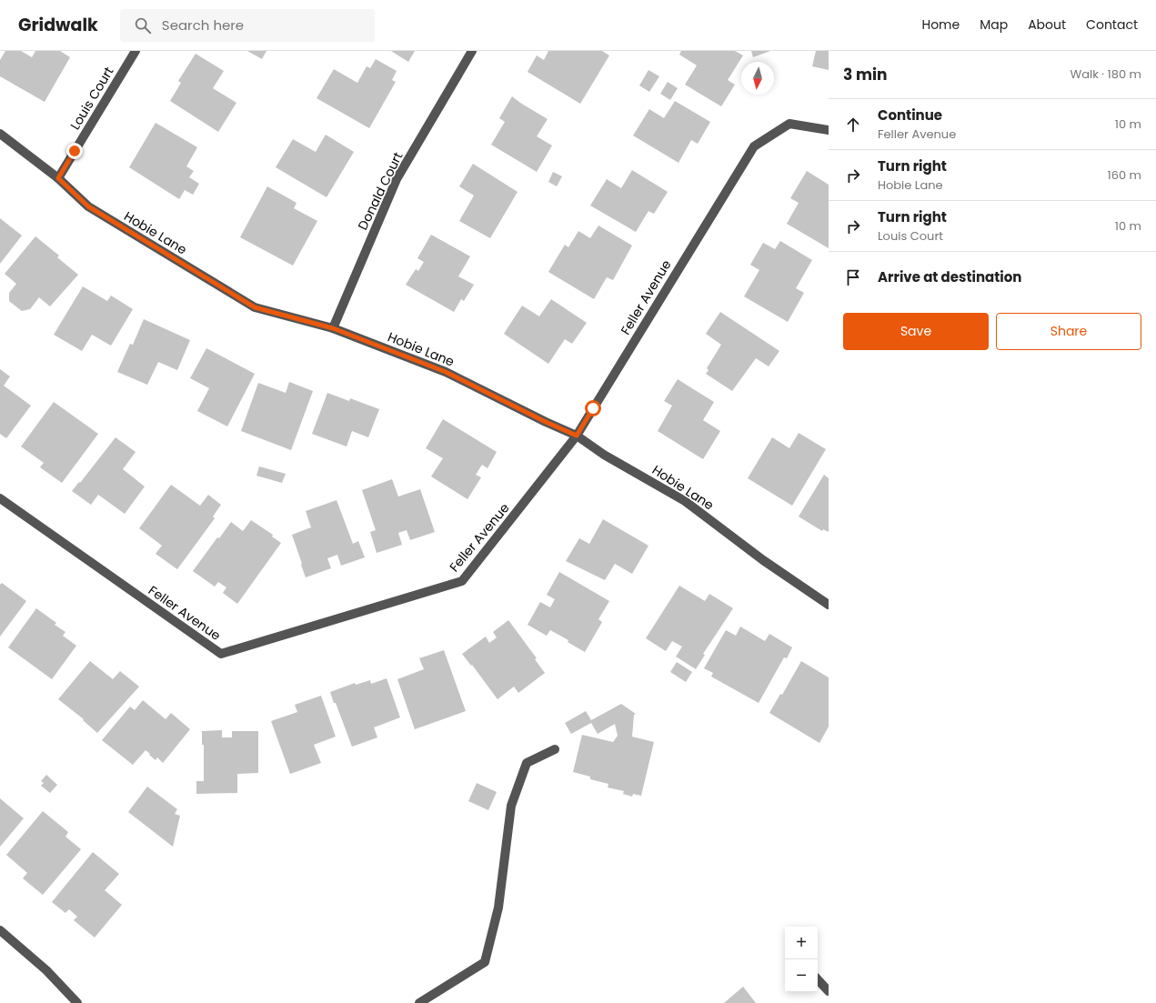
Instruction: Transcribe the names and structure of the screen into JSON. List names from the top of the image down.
{
  "streets": {
    "street": [
      "Louis Court",
      "Donald Court",
      "Hobie Lane",
      "Feller Avenue"
    ]
  },
  "crossings": [
    ["Louis Court", "Hobie Lane"],
    ["Donald Court", "Hobie Lane"],
    ["Hobie Lane", "Feller Avenue"]
  ],
  "north": "bottom",
  "page": {
    "header": "Gridwalk",
    "search": "Search here",
    "nav": [
      "Home",
      "Map",
      "About",
      "Contact"
    ],
    "heading": ["3 min", "Walk · 180 m"],
    "list": [
      ["Continue", "Feller Avenue", "10 m"],
      ["Turn right", "Hobie Lane", "160 m"],
      ["Turn right", "Louis Court", "10 m"],
      "Arrive at destination"
    ],
    "buttons": ["Save", "Share"],
    "map_buttons": ["+", "−"]
  }
}
